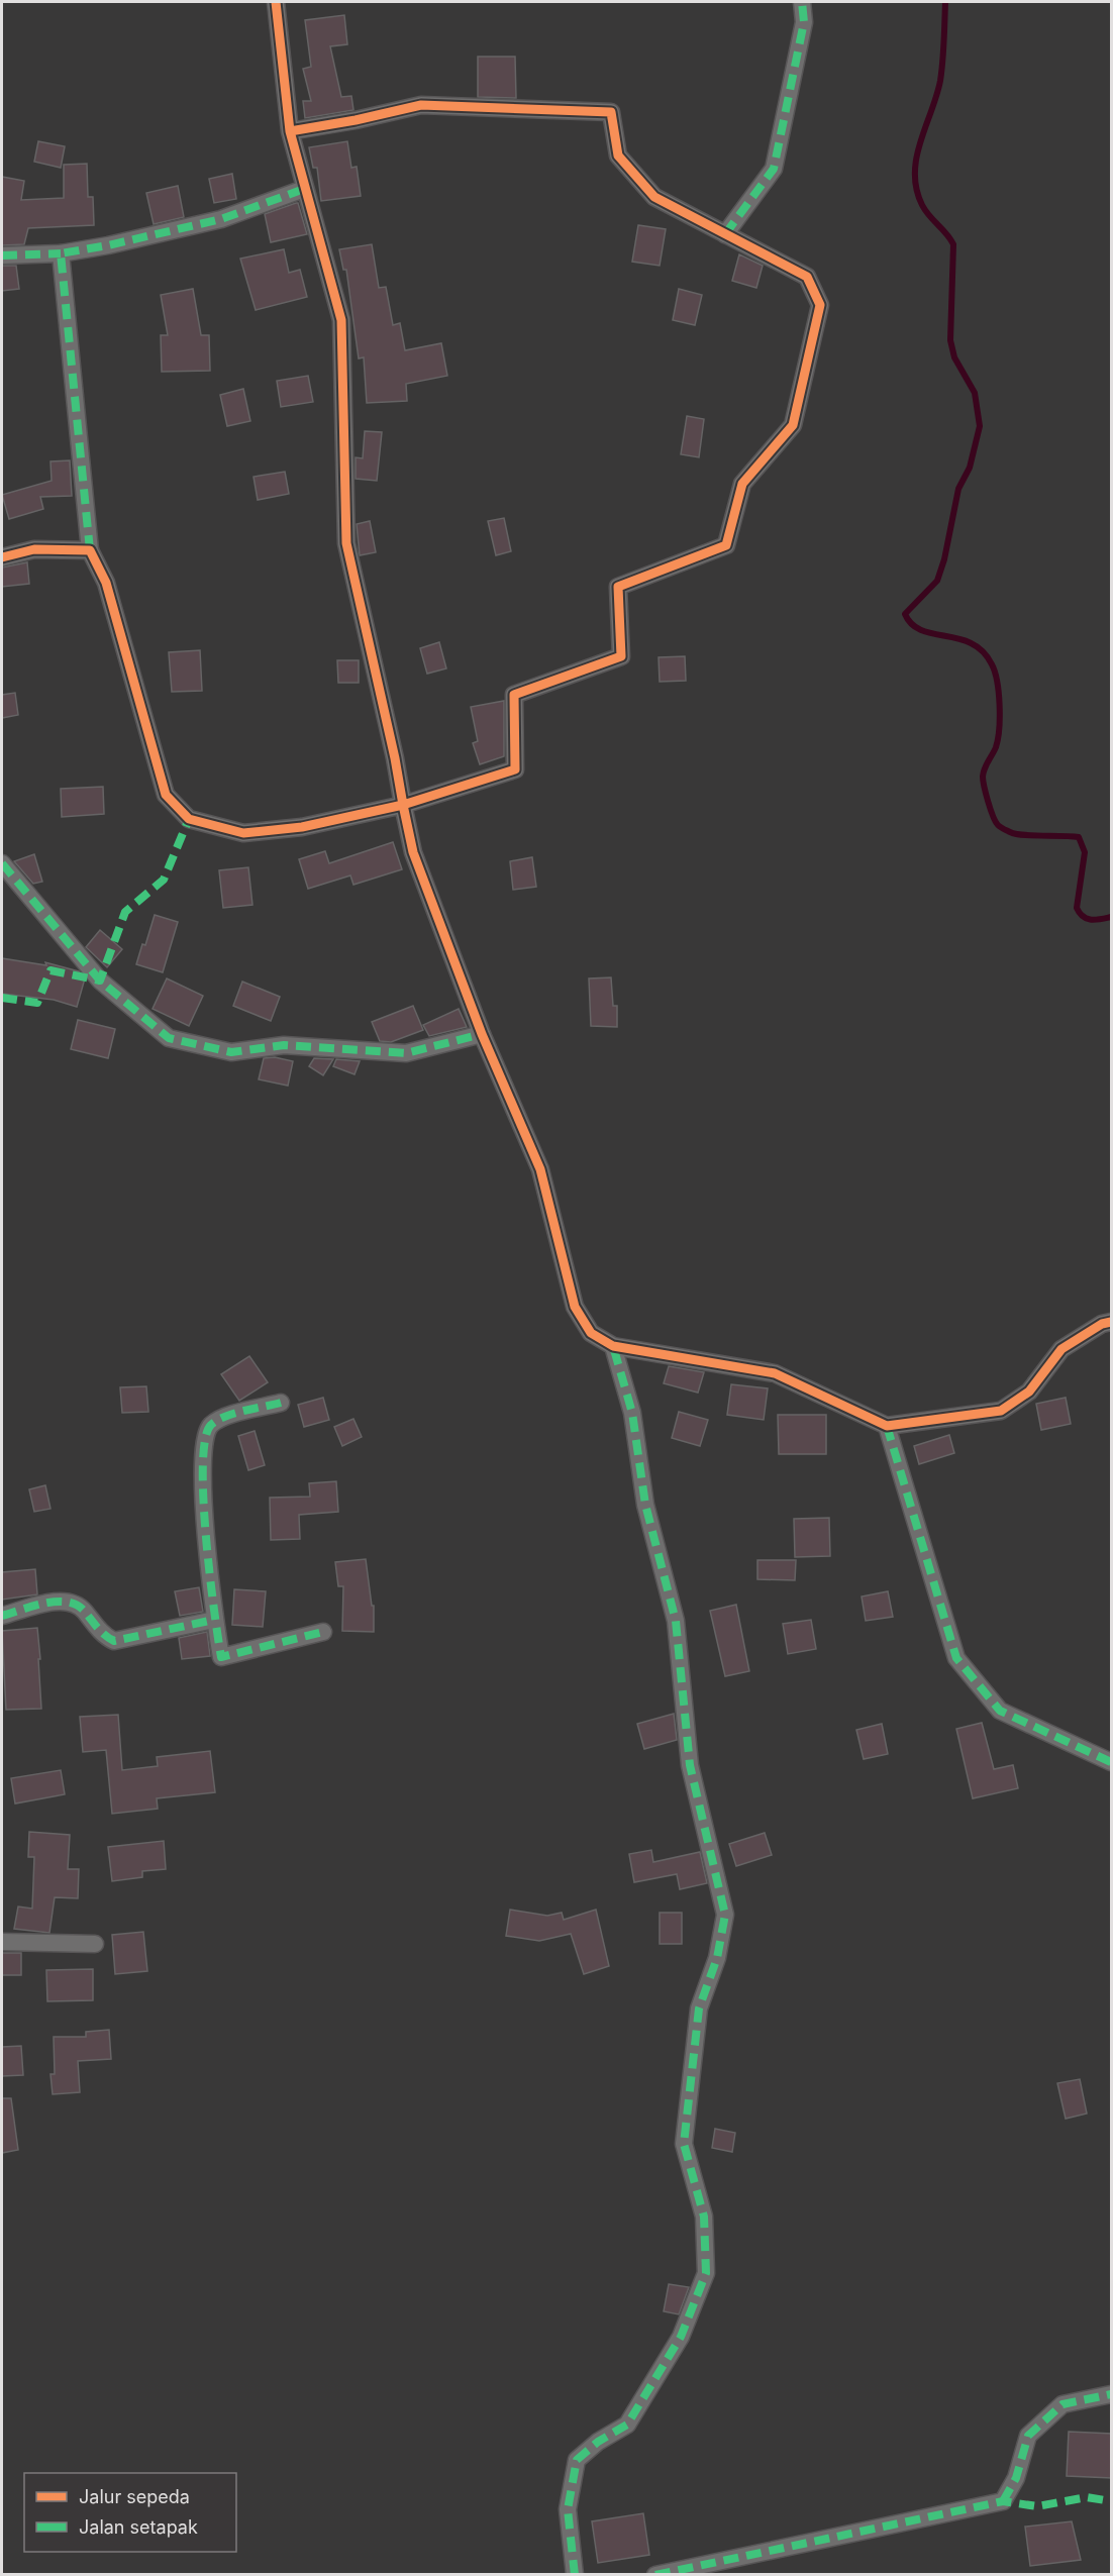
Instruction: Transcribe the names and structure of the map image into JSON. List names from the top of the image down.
{
  "legend": ["Jalur sepeda", "Jalan setapak"]
}
